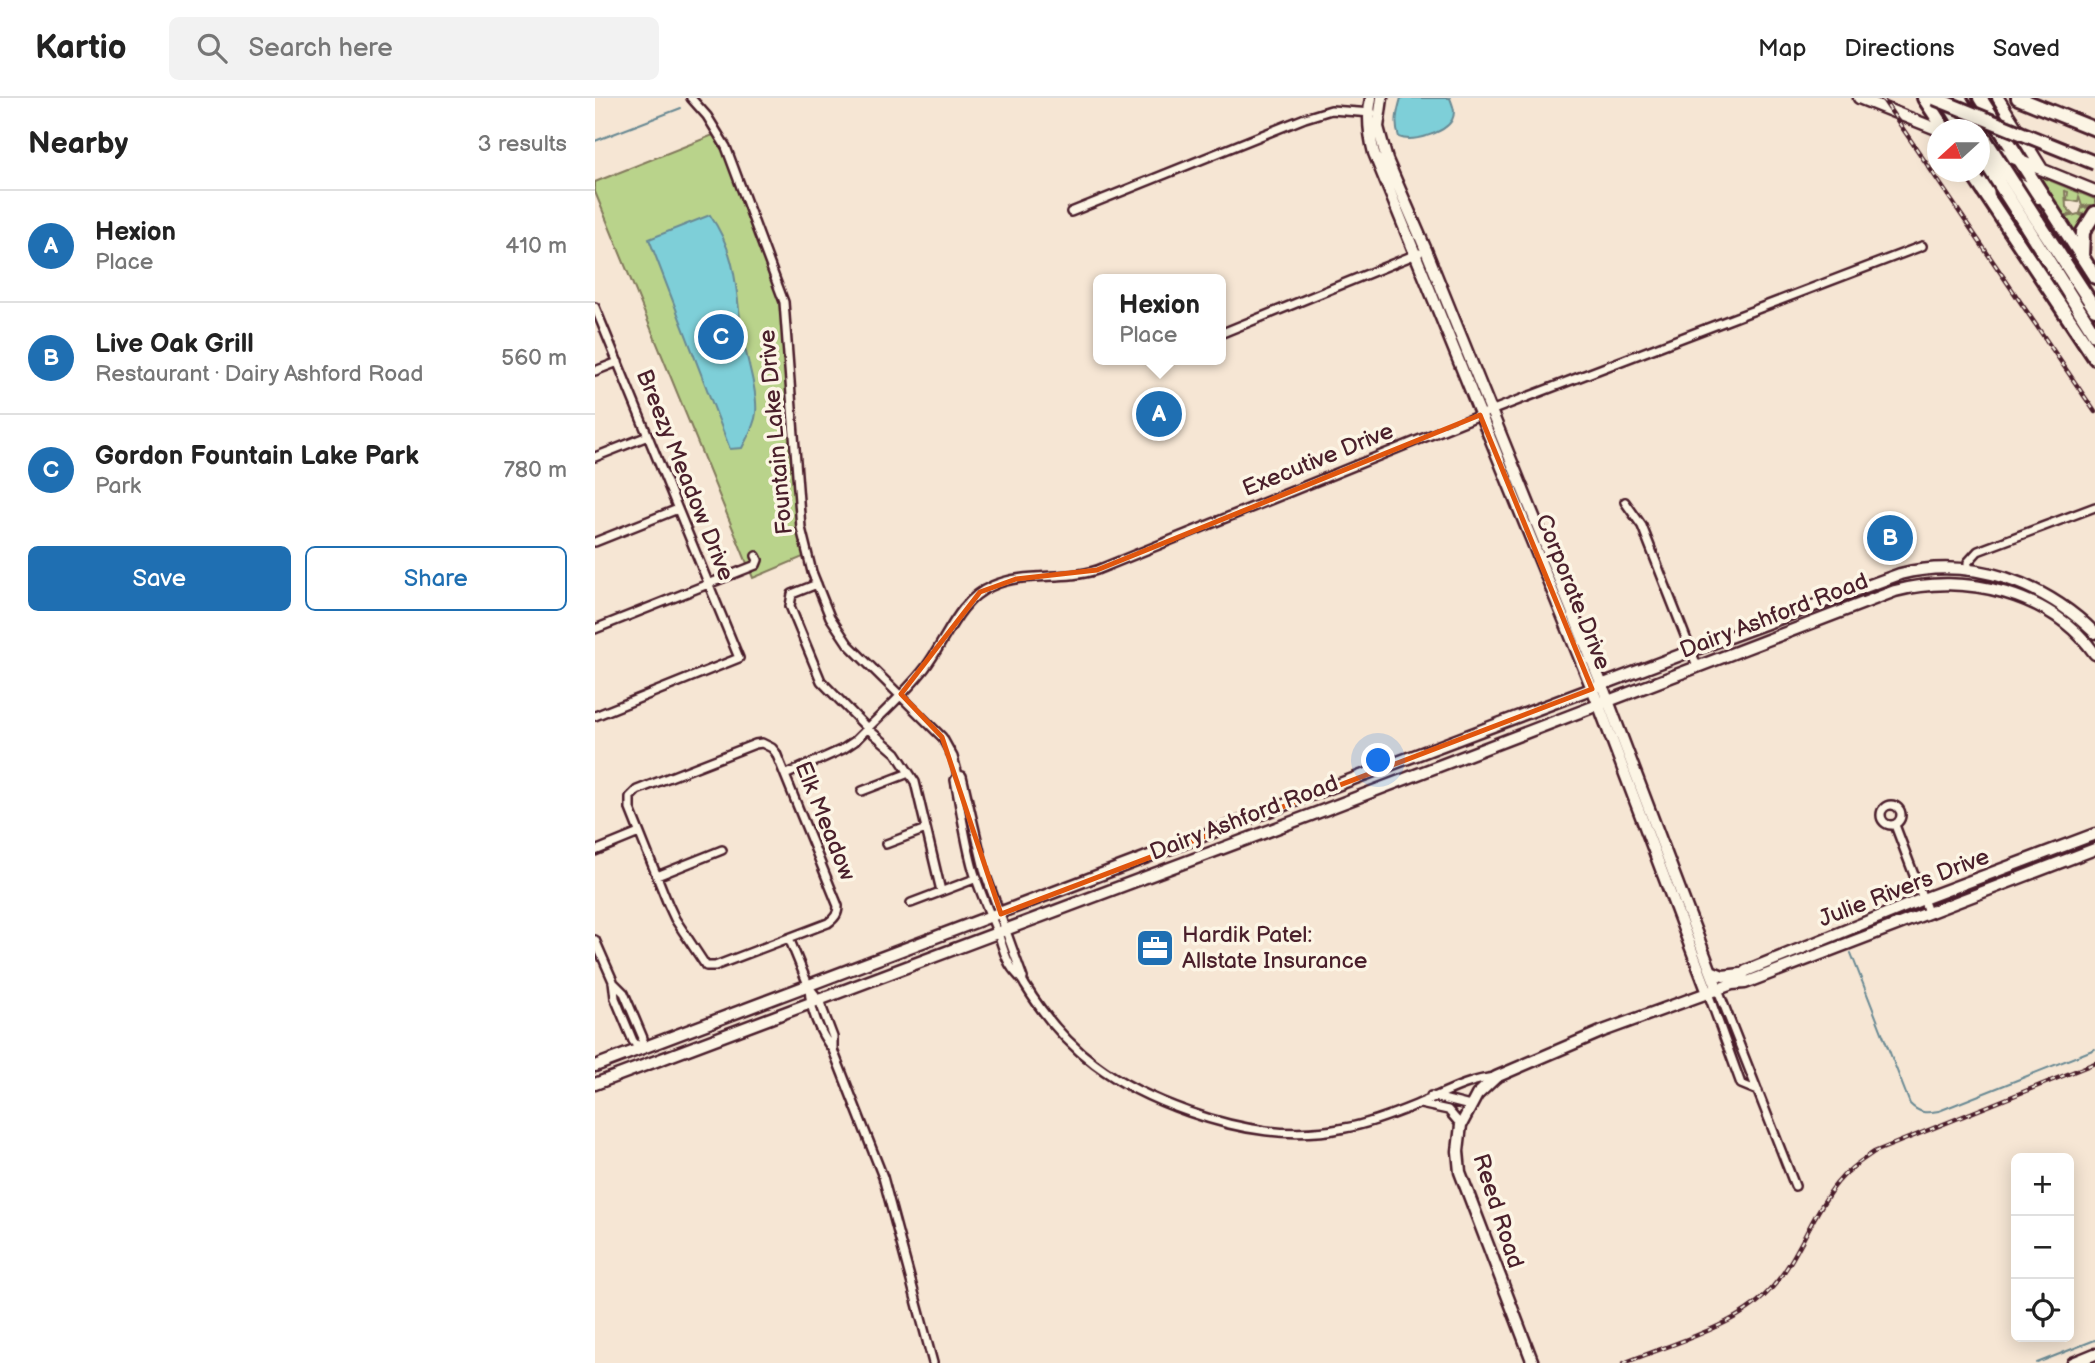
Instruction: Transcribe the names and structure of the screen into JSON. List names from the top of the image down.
{
  "streets": {
    "main road": [
      "Corporate Drive",
      "Dairy Ashford Road",
      "Julie Rivers Drive",
      "Reed Road"
    ],
    "street": [
      "Fountain Lake Drive",
      "Executive Drive",
      "Breezy Meadow Drive",
      "Elk Meadow"
    ]
  },
  "crossings": [
    ["Fountain Lake Drive", "Executive Drive"],
    ["Fountain Lake Drive", "Dairy Ashford Road"],
    ["Fountain Lake Drive", "Julie Rivers Drive"],
    ["Executive Drive", "Corporate Drive"],
    ["Executive Drive", "Elk Meadow"],
    ["Corporate Drive", "Dairy Ashford Road"],
    ["Corporate Drive", "Julie Rivers Drive"],
    ["Dairy Ashford Road", "Julie Rivers Drive"],
    ["Julie Rivers Drive", "Reed Road"]
  ],
  "places": {
    "office": ["Hardik Patel: Allstate Insurance"]
  },
  "north": "left",
  "page": {
    "header": "Kartio",
    "search": "Search here",
    "nav": ["Map", "Directions", "Saved"],
    "heading": ["Nearby", "3 results"],
    "list": [
      {
        "mark": "A",
        "name": "Hexion",
        "note": "Place",
        "value": "410 m"
      },
      {
        "mark": "B",
        "name": "Live Oak Grill",
        "note": "Restaurant · Dairy Ashford Road",
        "value": "560 m"
      },
      {
        "mark": "C",
        "name": "Gordon Fountain Lake Park",
        "note": "Park",
        "value": "780 m"
      }
    ],
    "popup": ["Hexion", "Place"],
    "pins": ["C", "A", "B"],
    "buttons": ["Save", "Share"],
    "map_buttons": ["+", "−"]
  }
}
